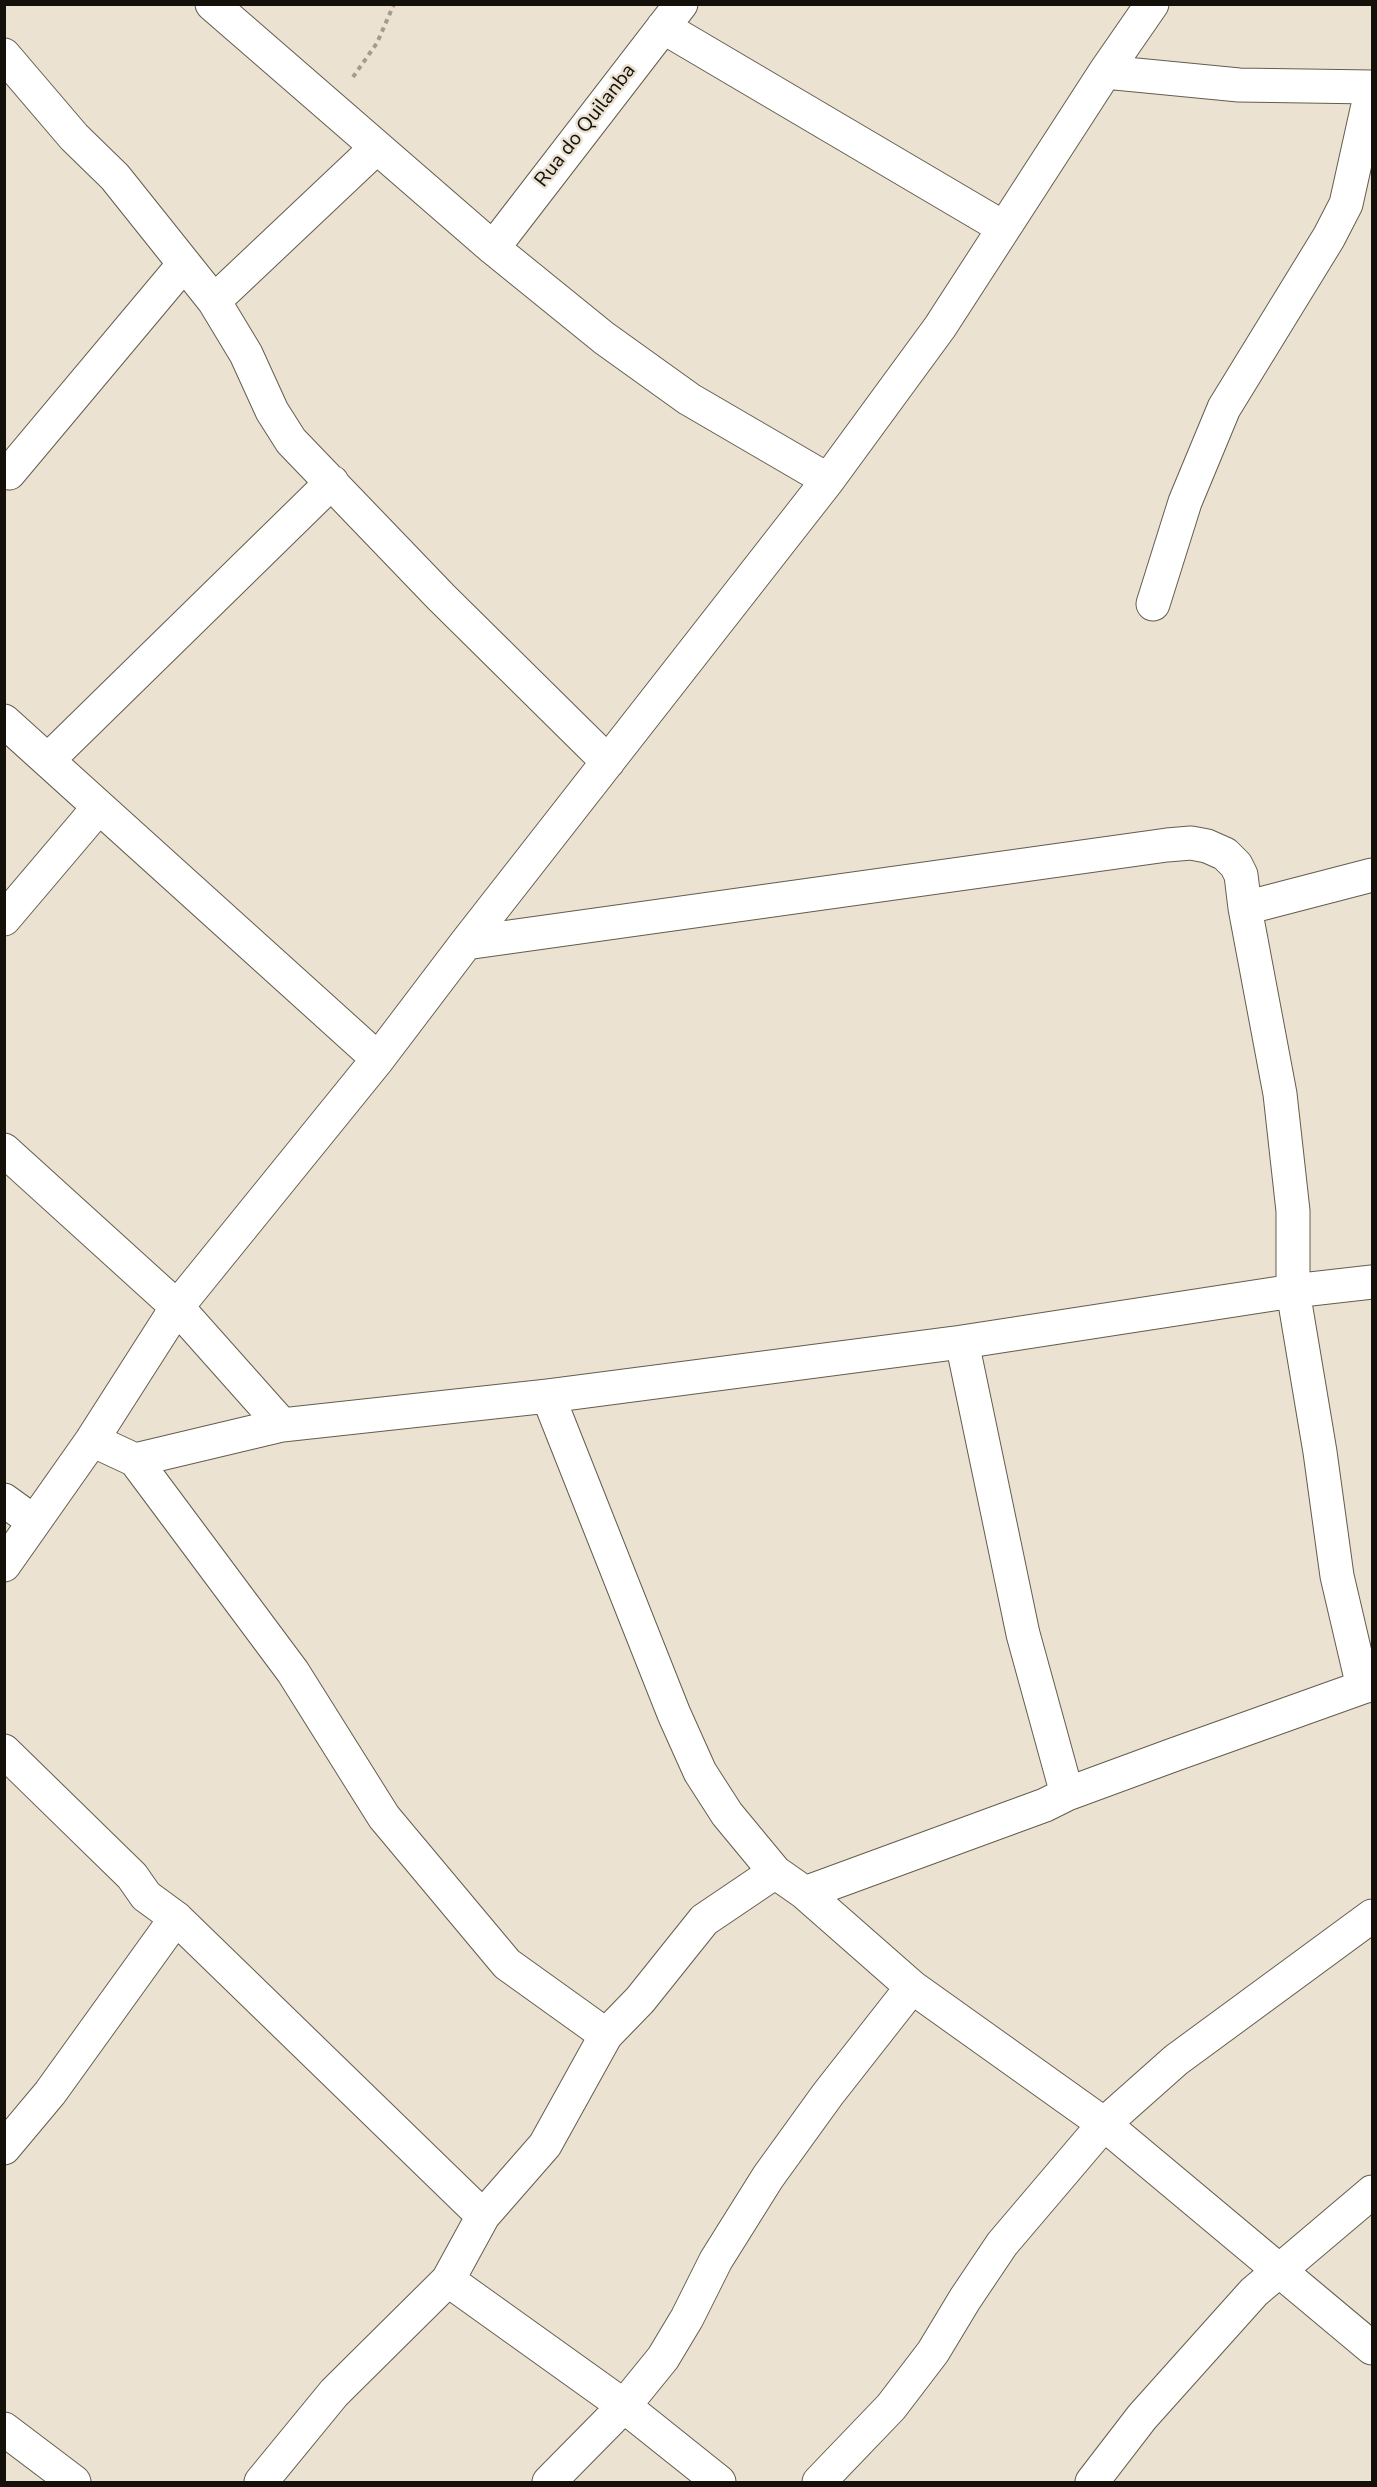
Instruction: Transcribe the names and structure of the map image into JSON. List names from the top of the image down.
{
  "streets": {
    "street": ["Rua do Quilanba"]
  }
}
